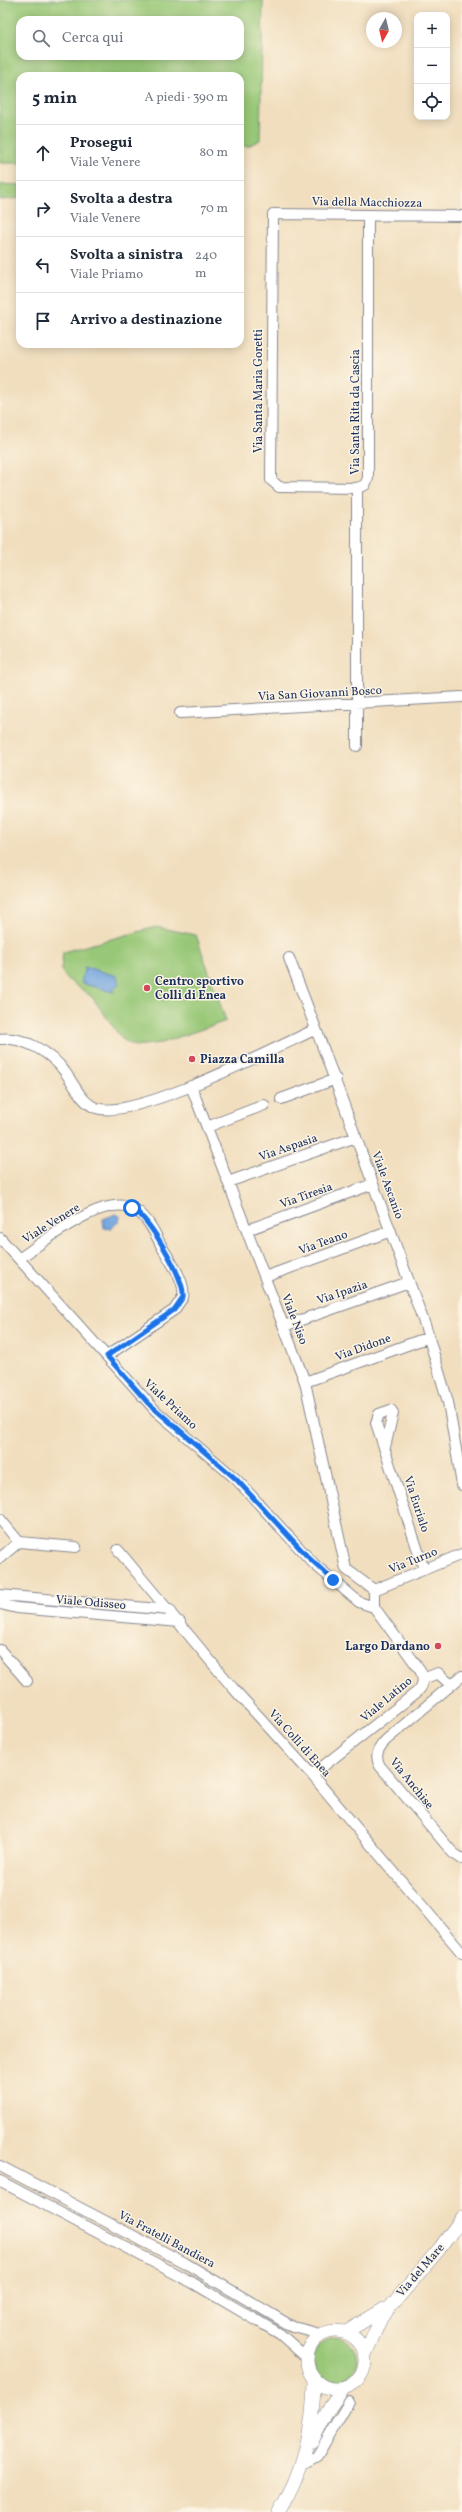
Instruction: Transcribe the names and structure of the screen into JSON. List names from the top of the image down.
{
  "streets": {
    "main road": ["Via del Mare"],
    "street": [
      "Via della Macchiozza",
      "Via Santa Maria Goretti",
      "Via Santa Rita da Cascia",
      "Via San Giovanni Bosco",
      "Via Aspasia",
      "Viale Ascanio",
      "Via Tiresia",
      "Viale Venere",
      "Via Teano",
      "Via Ipazia",
      "Viale Niso",
      "Via Didone",
      "Viale Priamo",
      "Via Eurialo",
      "Via Turno",
      "Viale Odisseo",
      "Viale Latino",
      "Via Colli di Enea",
      "Via Anchise",
      "Via Fratelli Bandiera"
    ]
  },
  "crossings": [
    ["Via della Macchiozza", "Via Santa Maria Goretti"],
    ["Via della Macchiozza", "Via Santa Rita da Cascia"],
    ["Via Santa Maria Goretti", "Via Santa Rita da Cascia"],
    ["Via Santa Rita da Cascia", "Via San Giovanni Bosco"],
    ["Via Aspasia", "Viale Ascanio"],
    ["Via Aspasia", "Viale Niso"],
    ["Viale Ascanio", "Via Tiresia"],
    ["Viale Ascanio", "Via Teano"],
    ["Viale Ascanio", "Via Ipazia"],
    ["Viale Ascanio", "Via Didone"],
    ["Via Tiresia", "Viale Niso"],
    ["Viale Venere", "Viale Priamo"],
    ["Via Teano", "Viale Niso"],
    ["Via Ipazia", "Viale Niso"],
    ["Viale Niso", "Via Didone"],
    ["Viale Priamo", "Viale Latino"],
    ["Via Eurialo", "Via Turno"],
    ["Viale Odisseo", "Via Colli di Enea"],
    ["Viale Latino", "Via Colli di Enea"],
    ["Via Fratelli Bandiera", "Via del Mare"]
  ],
  "places": ["Centro sportivo Colli di Enea", "Piazza Camilla", "Largo Dardano"],
  "north": "bottom",
  "page": {
    "map_buttons": ["+", "−"],
    "search": "Cerca qui",
    "heading": ["5 min", "A piedi · 390 m"],
    "list": [
      ["Prosegui", "Viale Venere", "80 m"],
      ["Svolta a destra", "Viale Venere", "70 m"],
      ["Svolta a sinistra", "Viale Priamo", "240 m"],
      "Arrivo a destinazione"
    ]
  }
}
